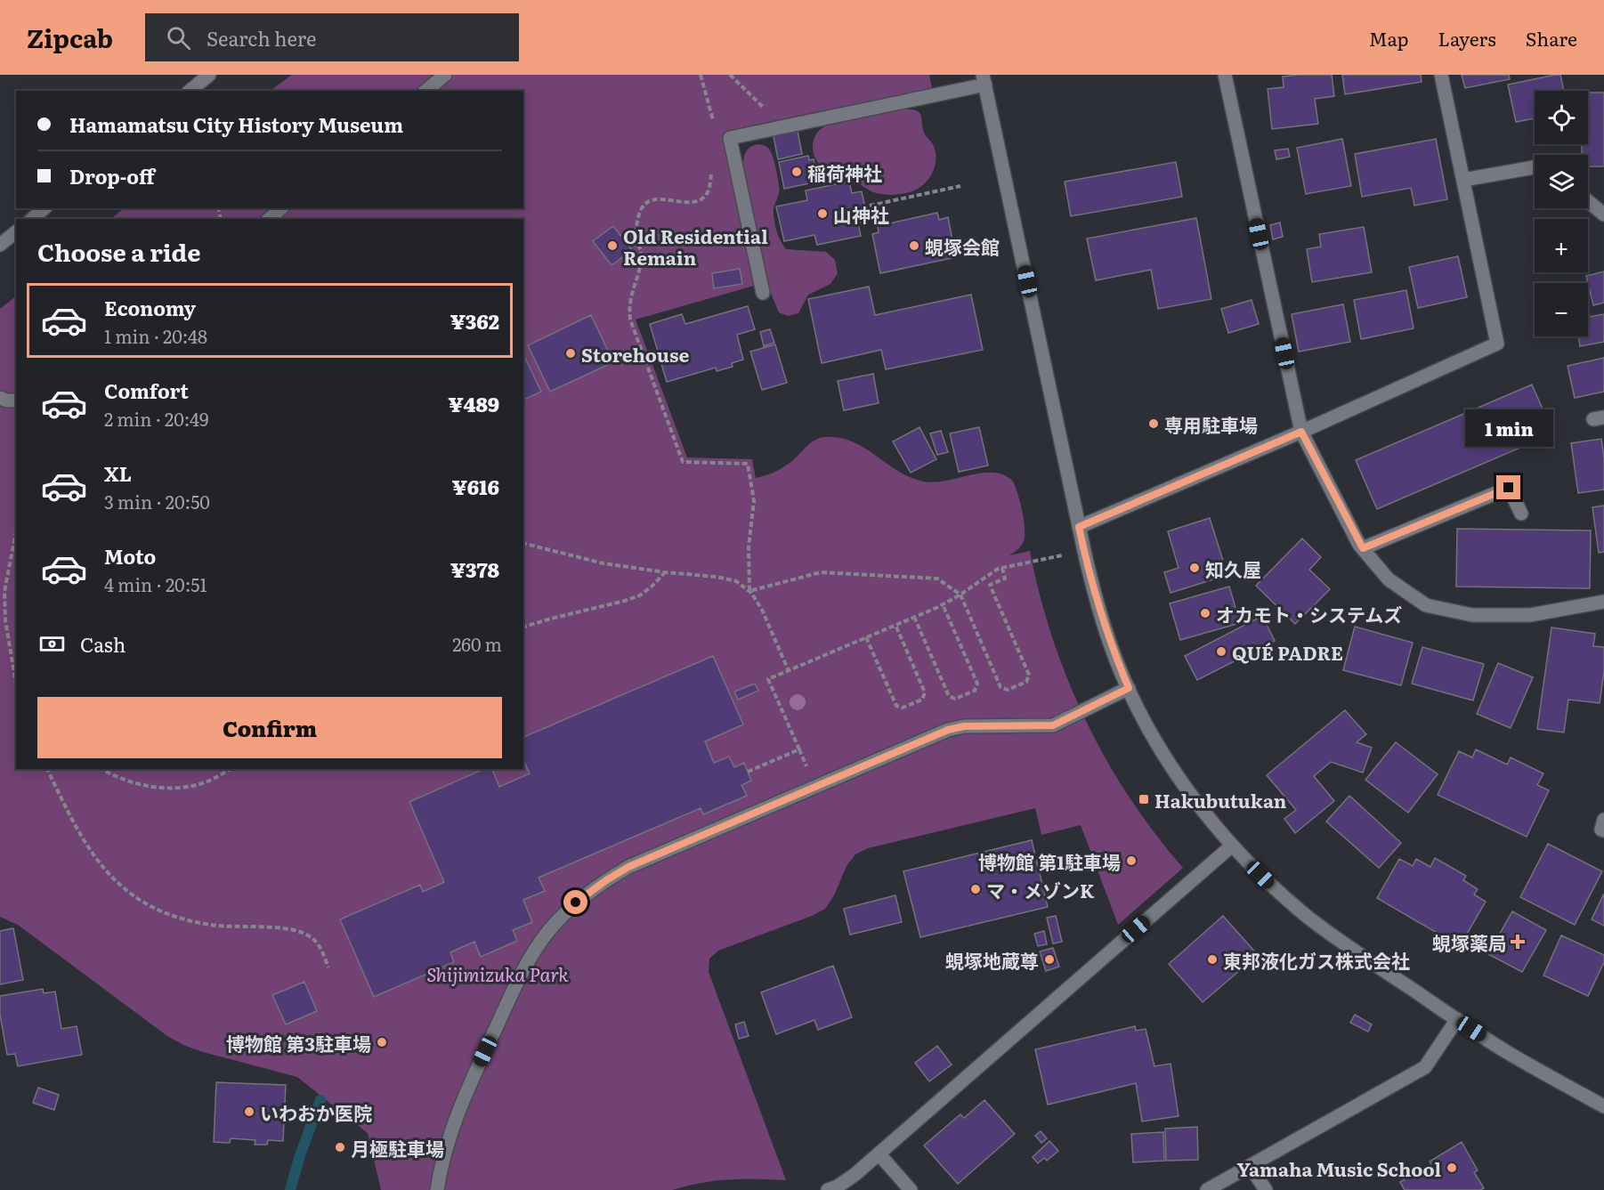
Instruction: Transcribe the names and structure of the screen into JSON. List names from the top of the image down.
{
  "parks": ["Shijimizuka Park"],
  "places": {
    "other": [
      "稲荷神社",
      "山神社",
      "Old Residential Remain",
      "蜆塚会館",
      "Storehouse",
      "専用駐車場",
      "知久屋",
      "オカモト・システムズ",
      "QUÉ PADRE",
      "博物館 第1駐車場",
      "マ・メゾンK",
      "蜆塚地蔵尊",
      "東邦液化ガス株式会社",
      "博物館 第3駐車場",
      "いわおか医院",
      "月極駐車場",
      "Yamaha Music School"
    ],
    "transit": ["Hakubutukan"],
    "health": ["蜆塚薬局"]
  },
  "page": {
    "header": "Zipcab",
    "search": "Search here",
    "nav": ["Map", "Layers", "Share"],
    "map_buttons": ["+", "−"],
    "banner": ["Hamamatsu City History Museum", "Drop-off"],
    "heading": "Choose a ride",
    "list": [
      {
        "name": "Economy",
        "note": "1 min · 20:48",
        "value": "¥362"
      },
      {
        "name": "Comfort",
        "note": "2 min · 20:49",
        "value": "¥489"
      },
      {
        "name": "XL",
        "note": "3 min · 20:50",
        "value": "¥616"
      },
      {
        "name": "Moto",
        "note": "4 min · 20:51",
        "value": "¥378"
      }
    ],
    "bubble": "1 min",
    "pay": ["Cash", "260 m"],
    "buttons": "Confirm"
  }
}
